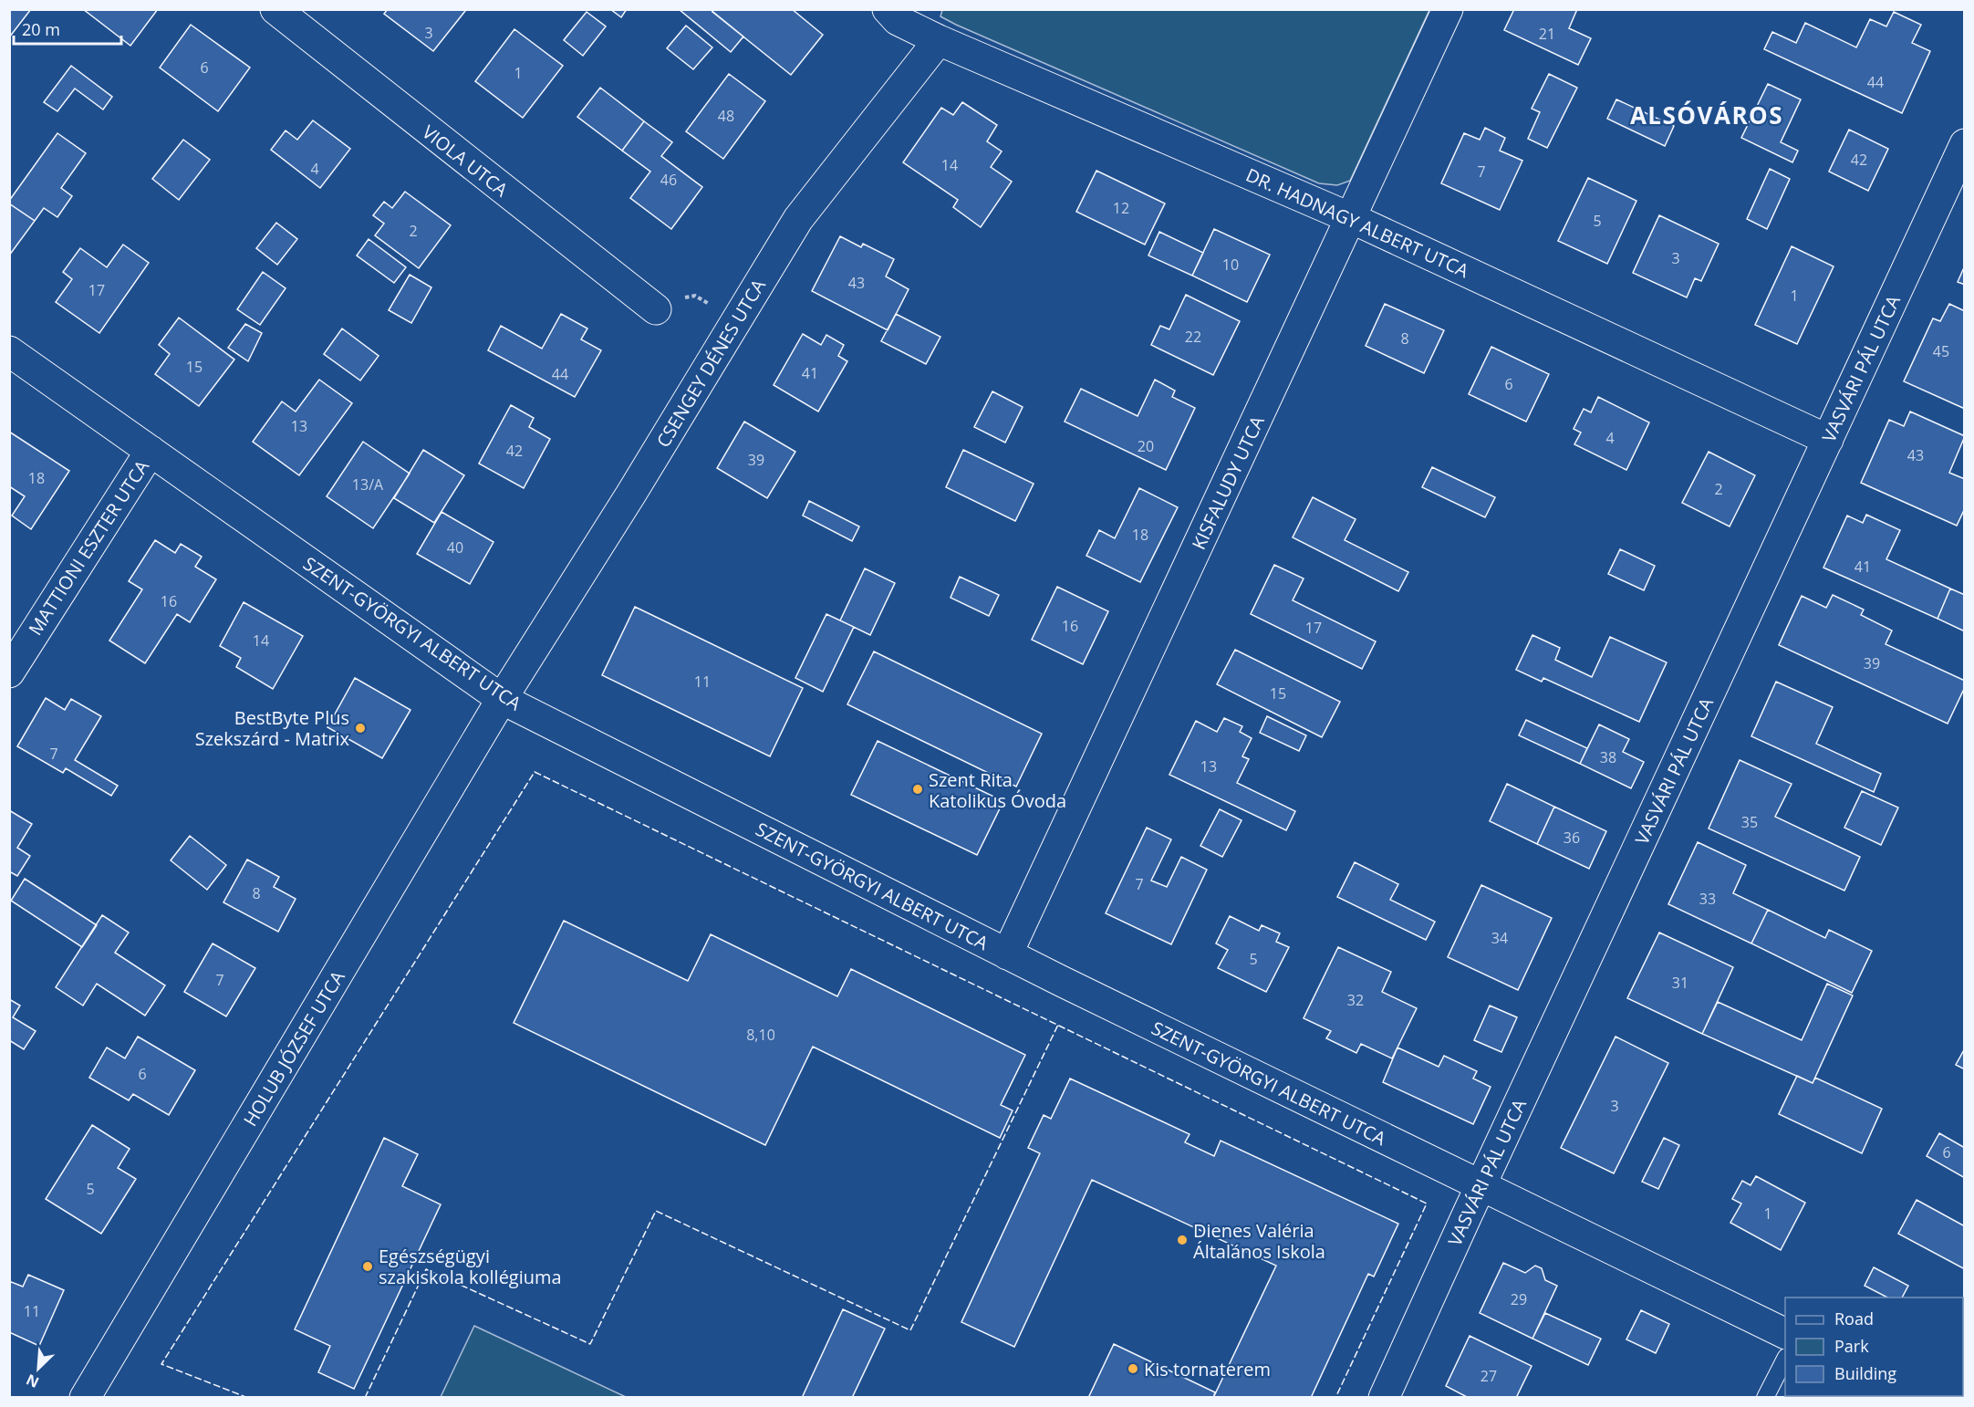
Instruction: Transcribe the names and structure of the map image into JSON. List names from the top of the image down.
{
  "streets": {
    "street": [
      "VIOLA UTCA",
      "DR. HADNAGY ALBERT UTCA",
      "CSENGEY DÉNES UTCA",
      "VASVÁRI PÁL UTCA",
      "KISFALUDY UTCA",
      "MATTIONI ESZTER UTCA",
      "SZENT-GYÖRGYI ALBERT UTCA",
      "HOLUB JÓZSEF UTCA"
    ]
  },
  "crossings": [
    ["DR. HADNAGY ALBERT UTCA", "CSENGEY DÉNES UTCA"],
    ["DR. HADNAGY ALBERT UTCA", "VASVÁRI PÁL UTCA"],
    ["DR. HADNAGY ALBERT UTCA", "KISFALUDY UTCA"],
    ["CSENGEY DÉNES UTCA", "SZENT-GYÖRGYI ALBERT UTCA"],
    ["CSENGEY DÉNES UTCA", "HOLUB JÓZSEF UTCA"],
    ["VASVÁRI PÁL UTCA", "SZENT-GYÖRGYI ALBERT UTCA"],
    ["KISFALUDY UTCA", "SZENT-GYÖRGYI ALBERT UTCA"],
    ["MATTIONI ESZTER UTCA", "SZENT-GYÖRGYI ALBERT UTCA"],
    ["SZENT-GYÖRGYI ALBERT UTCA", "HOLUB JÓZSEF UTCA"]
  ],
  "districts": ["ALSÓVÁROS"],
  "places": [
    "BestByte Plus Szekszárd - Matrix",
    "Szent Rita Katolikus Óvoda",
    "Dienes Valéria Általános Iskola",
    "Egészségügyi szakiskola kollégiuma",
    "Kis tornaterem"
  ],
  "house_numbers": [
    "3",
    "21",
    "6",
    "1",
    "44",
    "48",
    "42",
    "14",
    "4",
    "7",
    "46",
    "12",
    "5",
    "2",
    "3",
    "10",
    "43",
    "17",
    "1",
    "22",
    "8",
    "45",
    "15",
    "41",
    "44",
    "6",
    "13",
    "4",
    "20",
    "42",
    "43",
    "39",
    "18",
    "13/A",
    "2",
    "18",
    "40",
    "41",
    "16",
    "16",
    "17",
    "14",
    "39",
    "11",
    "15",
    "7",
    "38",
    "13",
    "35",
    "36",
    "7",
    "8",
    "33",
    "34",
    "5",
    "7",
    "31",
    "32",
    "8,10",
    "6",
    "3",
    "6",
    "5",
    "1",
    "29",
    "11",
    "27"
  ],
  "legend": ["Road", "Park", "Building"],
  "scale_bar": "20 m",
  "north": "bottom left"
}
